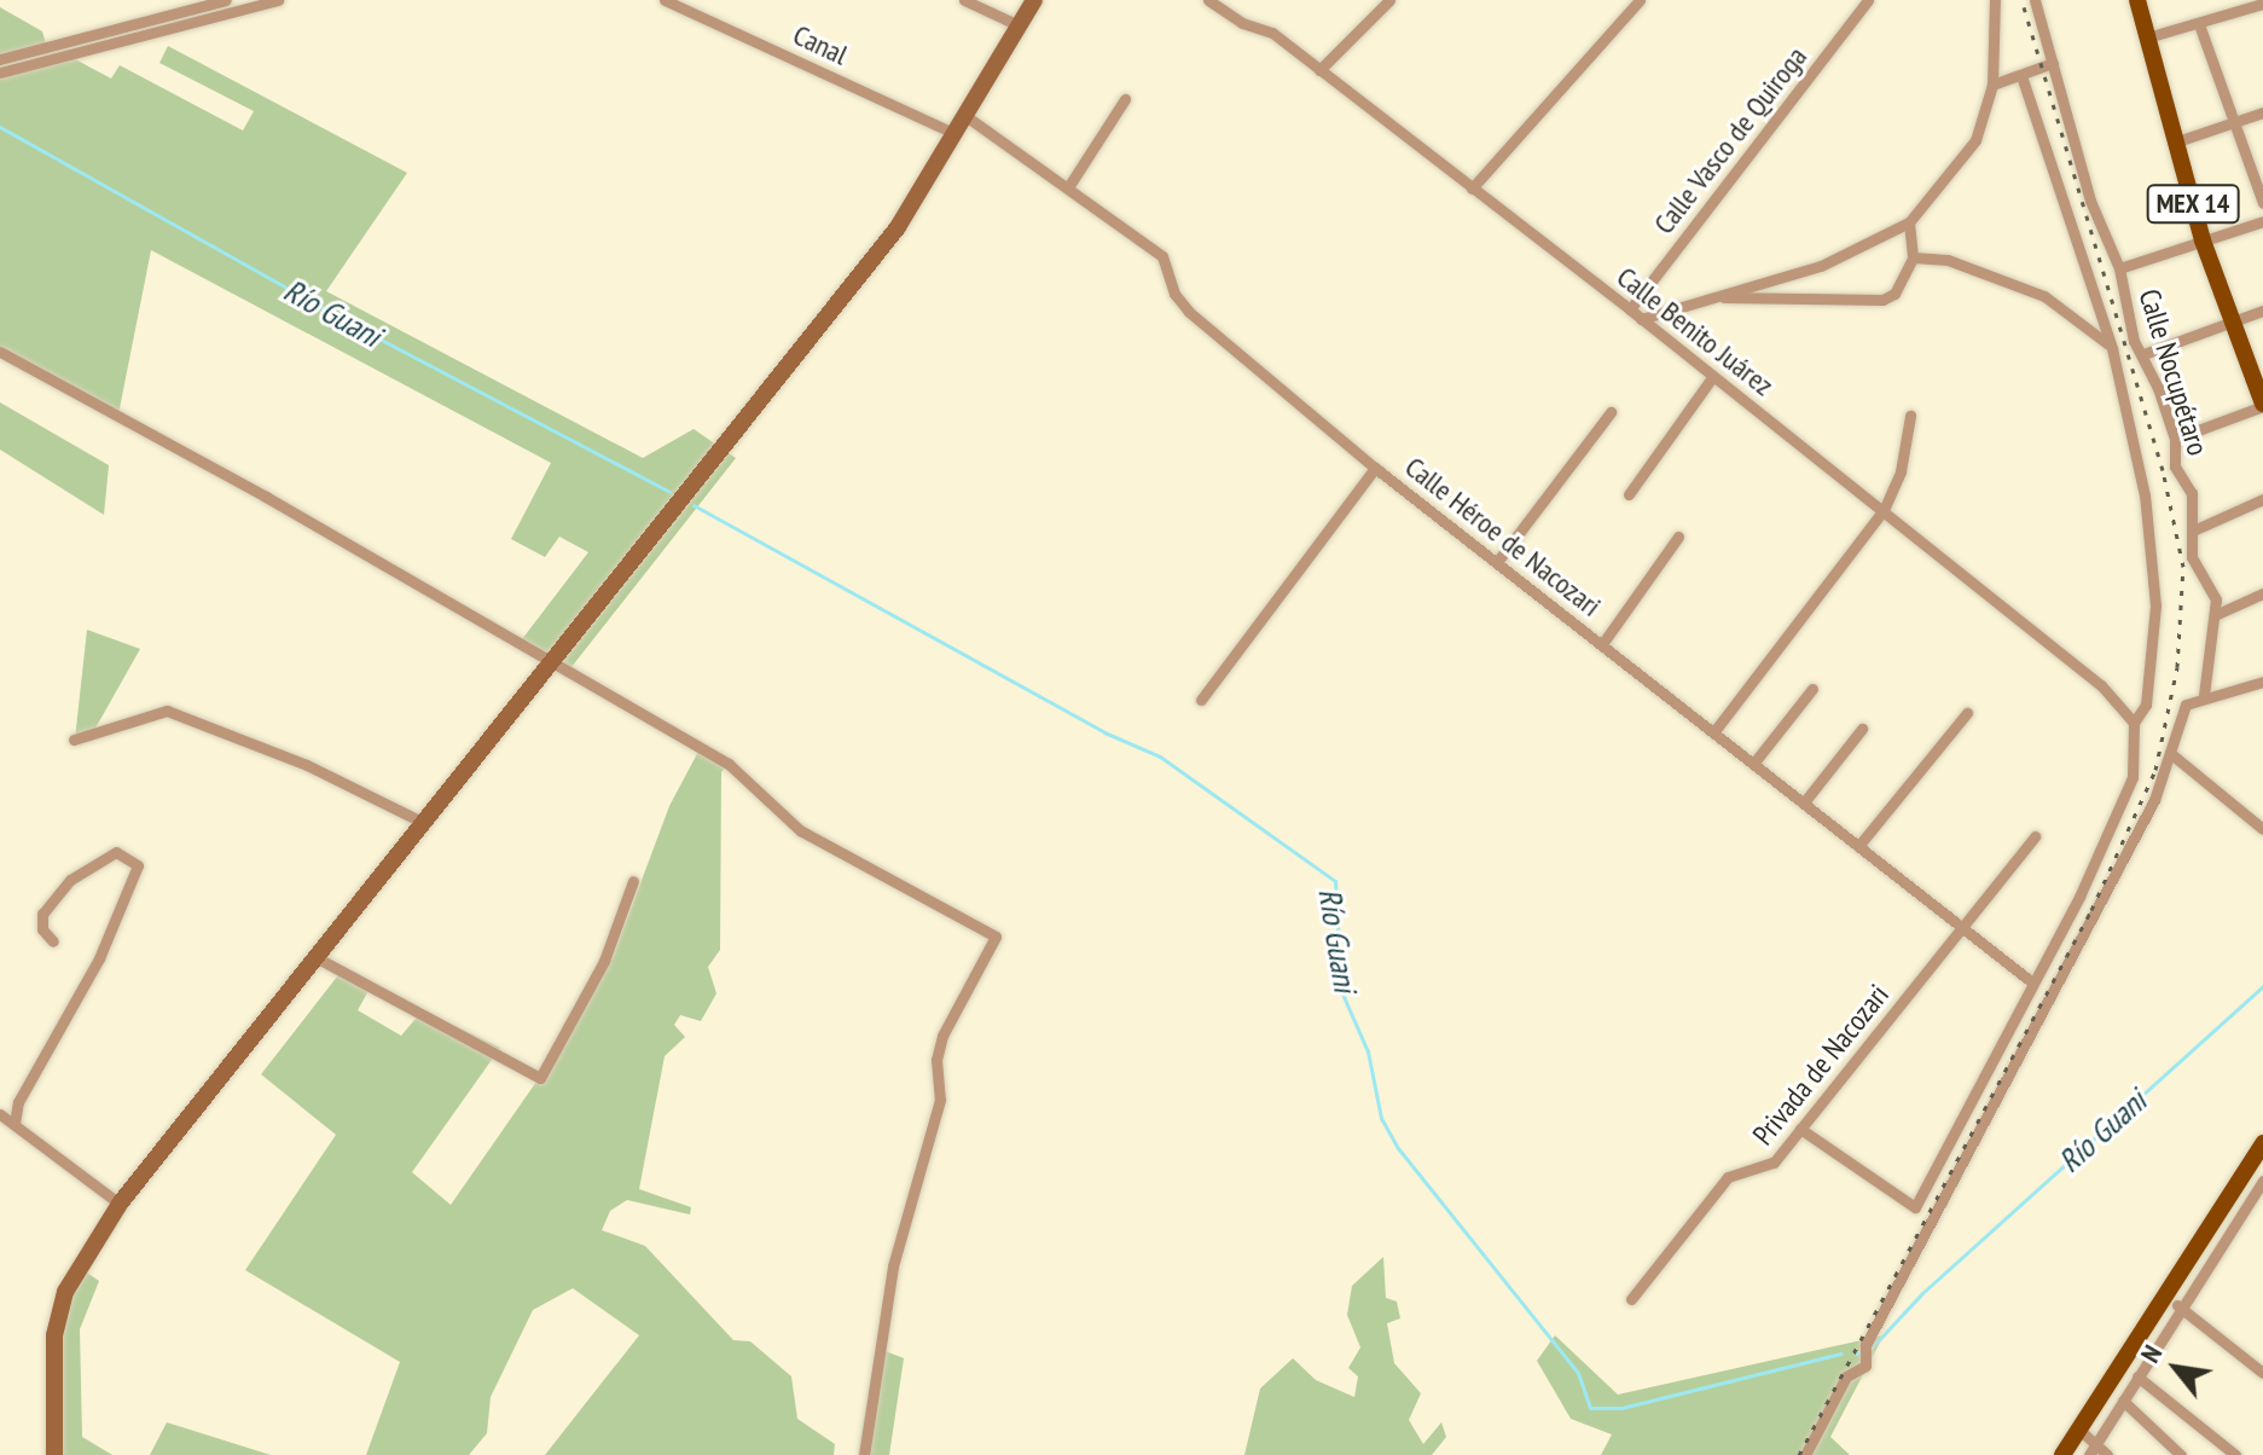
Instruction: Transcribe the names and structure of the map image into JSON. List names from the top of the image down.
{
  "streets": {
    "main road": ["MEX 14"],
    "street": [
      "Canal",
      "Calle Vasco de Quiroga",
      "Calle Benito Juárez",
      "Calle Nocupétaro",
      "Calle Héroe de Nacozari",
      "Privada de Nacozari"
    ]
  },
  "crossings": [
    ["Calle Vasco de Quiroga", "Calle Benito Juárez"],
    ["Calle Héroe de Nacozari", "Privada de Nacozari"]
  ],
  "water": ["Río Guani"],
  "north": "top left"
}
